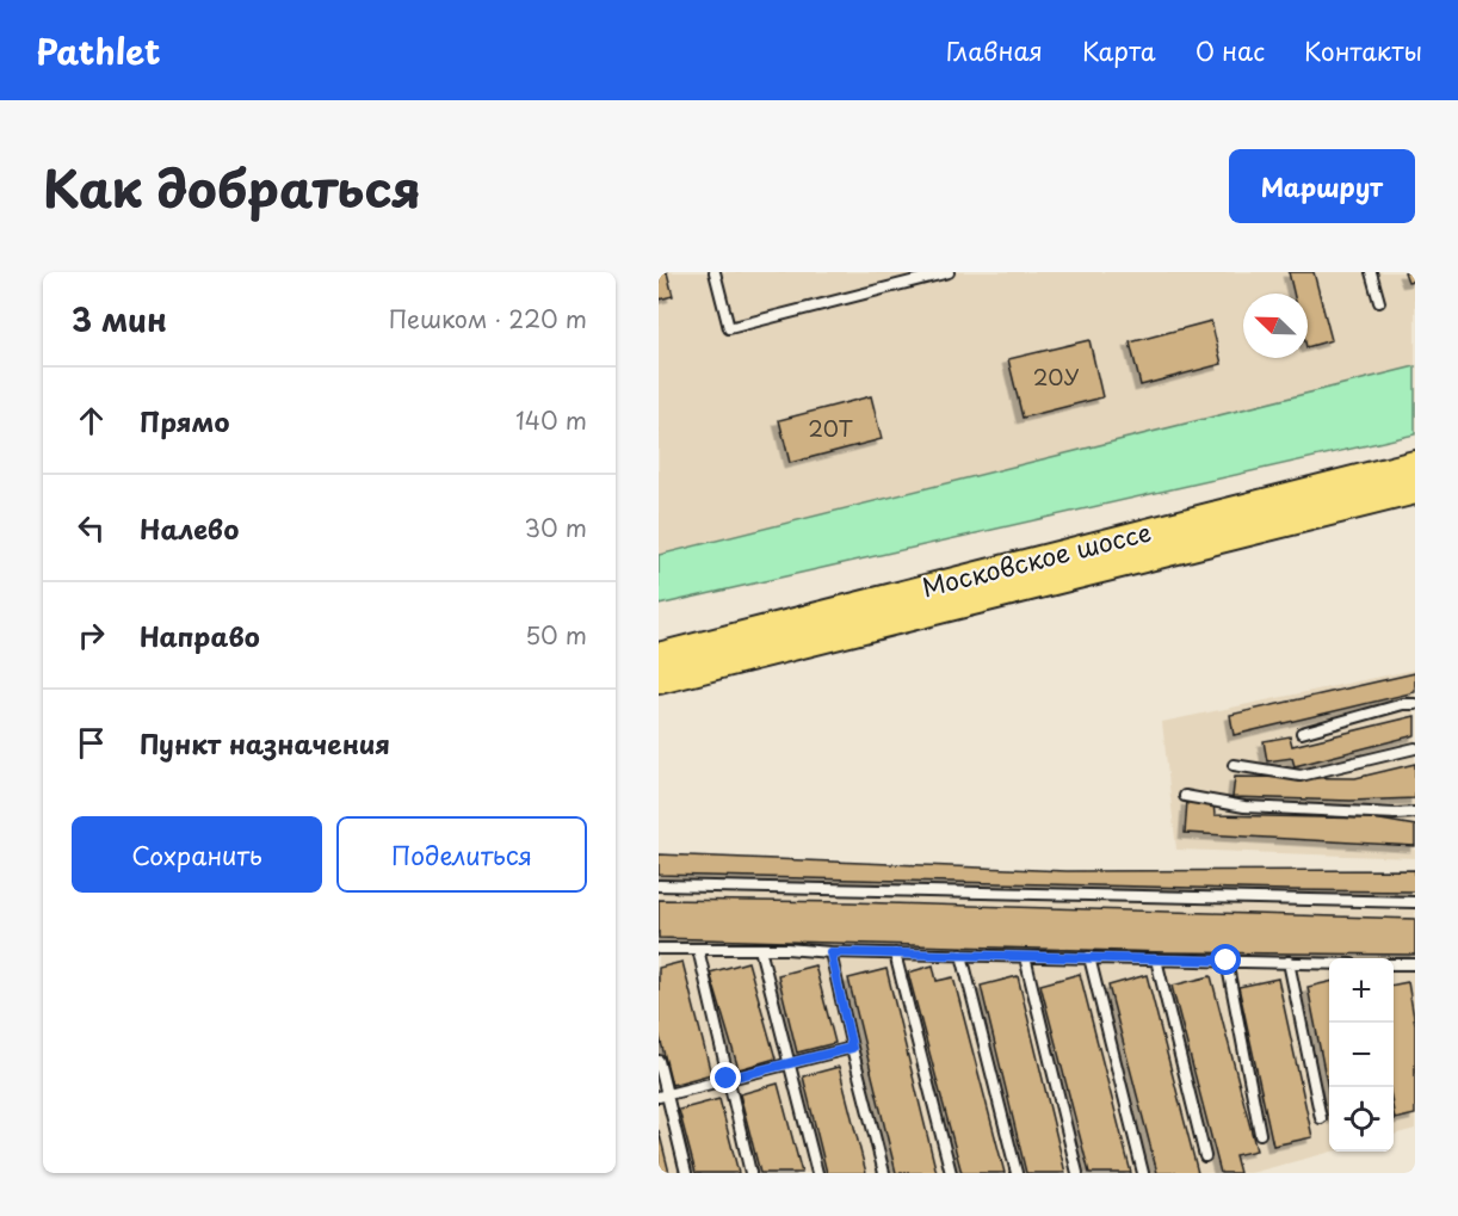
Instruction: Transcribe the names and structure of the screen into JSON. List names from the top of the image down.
{
  "streets": {
    "main road": ["Московское шоссе"]
  },
  "house_numbers": ["20У", "20Т"],
  "north": "top left",
  "page": {
    "header": "Pathlet",
    "nav": [
      "Главная",
      "Карта",
      "О нас",
      "Контакты"
    ],
    "title": "Как добраться",
    "buttons": [
      "Маршрут",
      ["Сохранить", "Поделиться"]
    ],
    "heading": ["3 мин", "Пешком · 220 m"],
    "list": [
      ["Прямо", "140 m"],
      ["Налево", "30 m"],
      ["Направо", "50 m"],
      "Пункт назначения"
    ],
    "map_buttons": ["+", "−"]
  }
}
